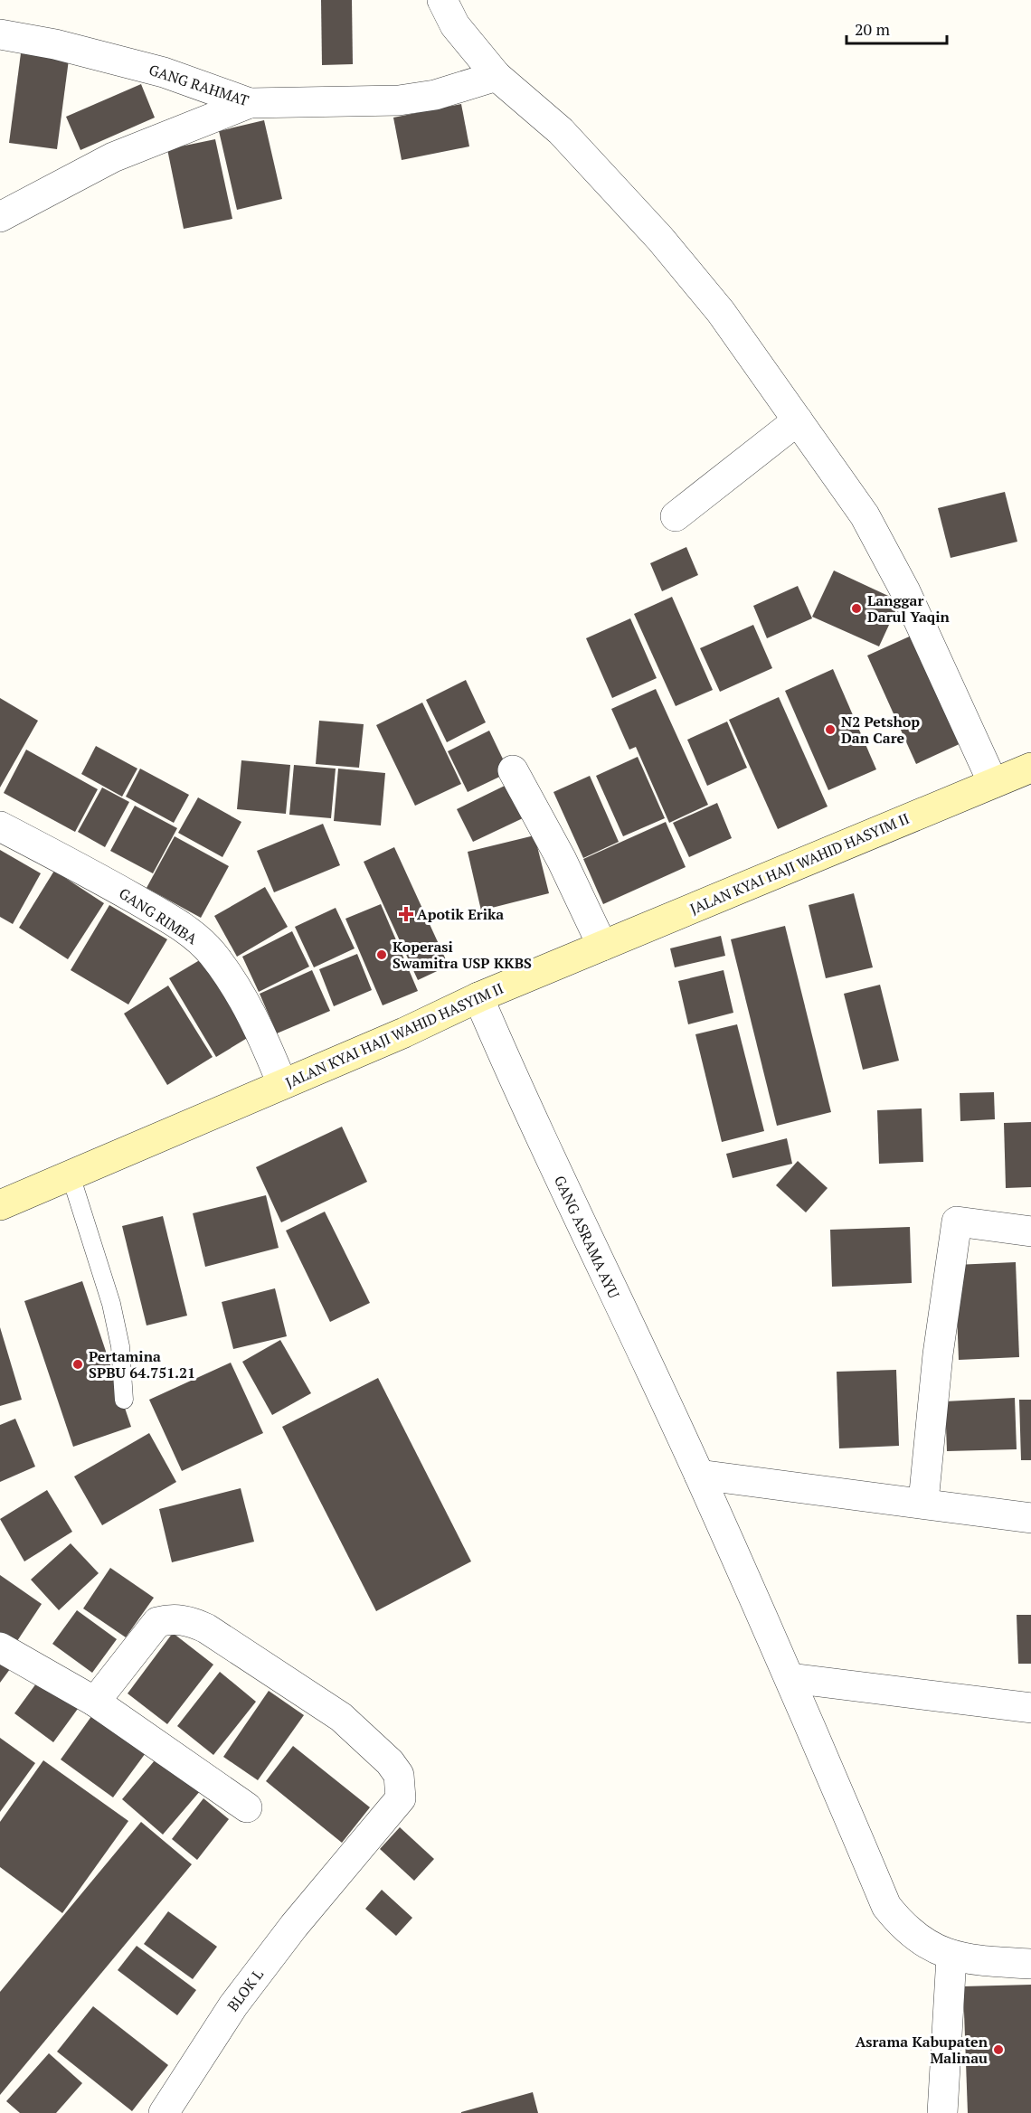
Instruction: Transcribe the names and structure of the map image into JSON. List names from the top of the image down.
{
  "streets": {
    "street": [
      "GANG RAHMAT",
      "JALAN KYAI HAJI WAHID HASYIM II",
      "GANG RIMBA",
      "GANG ASRAMA AYU",
      "BLOK L"
    ]
  },
  "crossings": [
    ["JALAN KYAI HAJI WAHID HASYIM II", "GANG RIMBA"],
    ["JALAN KYAI HAJI WAHID HASYIM II", "GANG ASRAMA AYU"]
  ],
  "places": {
    "other": [
      "Langgar Darul Yaqin",
      "N2 Petshop Dan Care",
      "Koperasi Swamitra USP KKBS",
      "Pertamina SPBU 64.751.21",
      "Asrama Kabupaten Malinau"
    ],
    "health": ["Apotik Erika"]
  },
  "scale_bar": "20 m"
}
